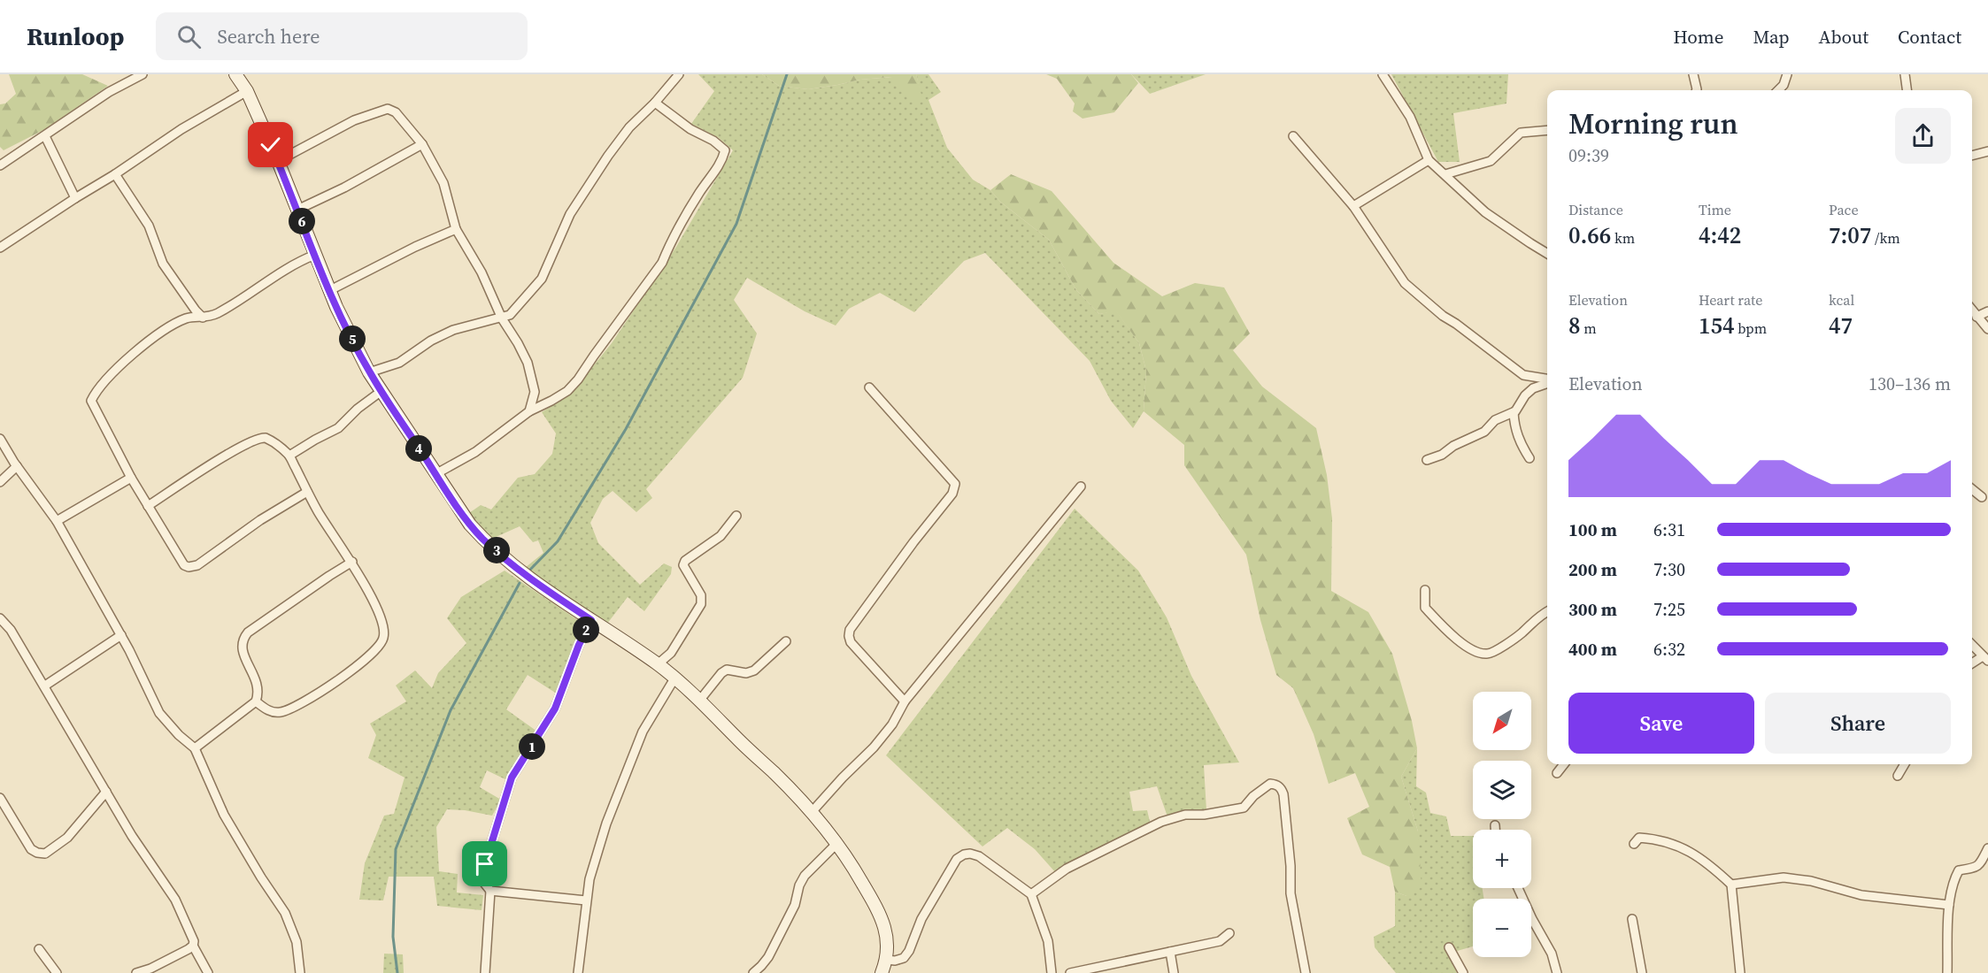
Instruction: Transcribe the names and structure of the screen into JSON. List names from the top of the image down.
{
  "north": "bottom left",
  "page": {
    "header": "Runloop",
    "search": "Search here",
    "nav": [
      "Home",
      "Map",
      "About",
      "Contact"
    ],
    "heading": ["Morning run", "09:39"],
    "stats": [
      ["Distance", "0.66 km"],
      ["Time", "4:42"],
      ["Pace", "7:07 /km"],
      ["Elevation", "8 m"],
      ["Heart rate", "154 bpm"],
      ["kcal", "47"]
    ],
    "pins": [
      "6",
      "5",
      "4",
      "3",
      "2",
      "1"
    ],
    "chart": ["Elevation", "130–136 m"],
    "list": [
      {
        "name": "100 m",
        "note": "6:31"
      },
      {
        "name": "200 m",
        "note": "7:30"
      },
      {
        "name": "300 m",
        "note": "7:25"
      },
      {
        "name": "400 m",
        "note": "6:32"
      }
    ],
    "buttons": ["Save", "Share"],
    "map_buttons": ["+", "−"]
  }
}
